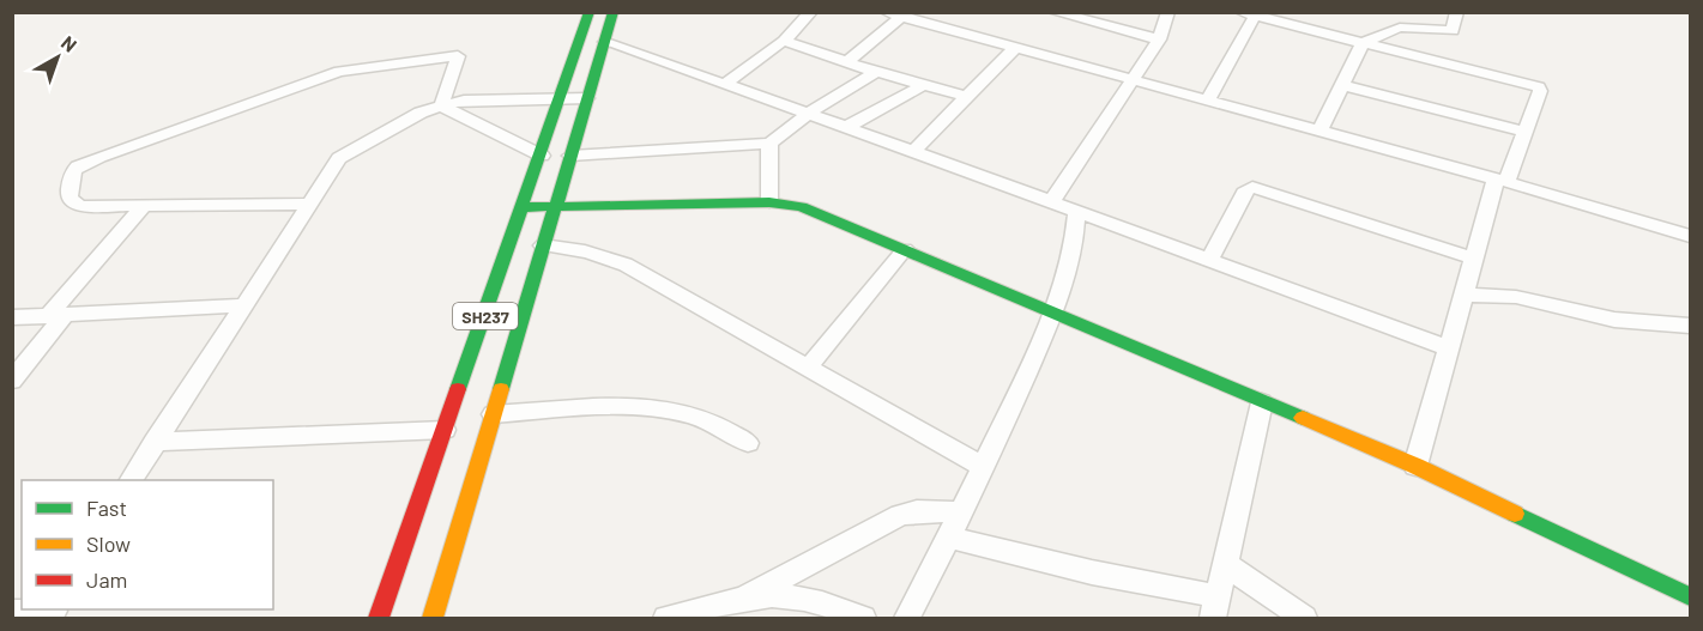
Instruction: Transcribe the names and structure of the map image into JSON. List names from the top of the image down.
{
  "streets": {
    "main road": ["SH237"]
  },
  "legend": ["Fast", "Slow", "Jam"],
  "north": "top right"
}
